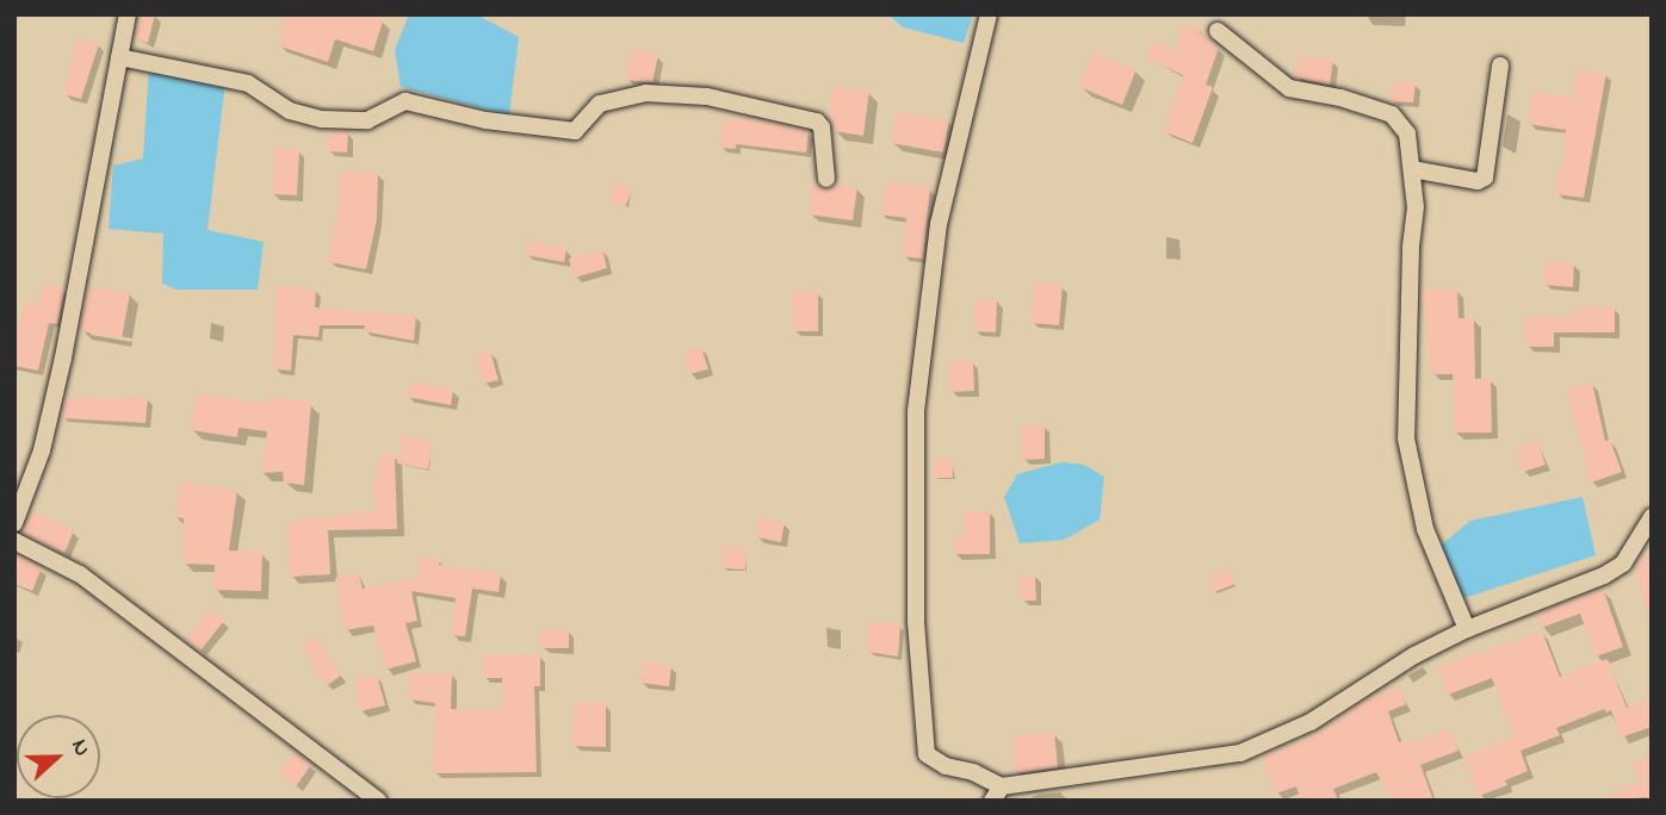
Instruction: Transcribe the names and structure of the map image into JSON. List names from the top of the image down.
{
  "north": "right"
}
